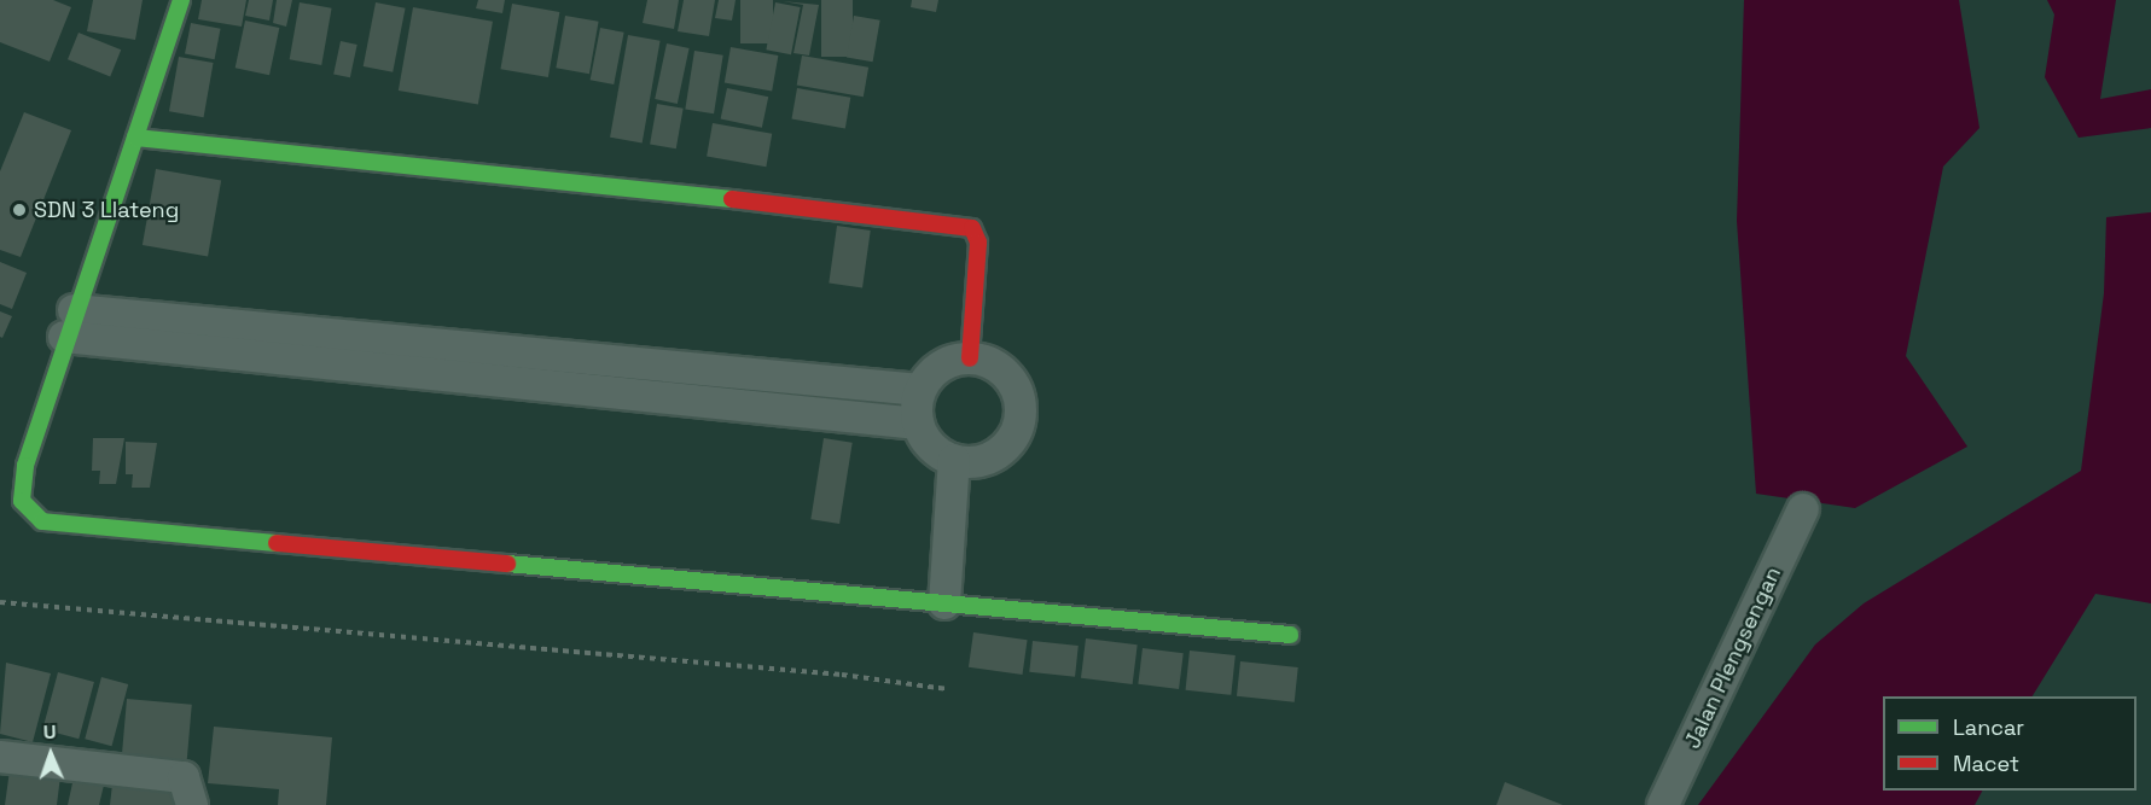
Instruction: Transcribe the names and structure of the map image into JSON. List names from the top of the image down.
{
  "streets": {
    "street": ["Jalan Plengsengan"]
  },
  "places": ["SDN 3 Llateng"],
  "legend": ["Lancar", "Macet"],
  "north": "top"
}
